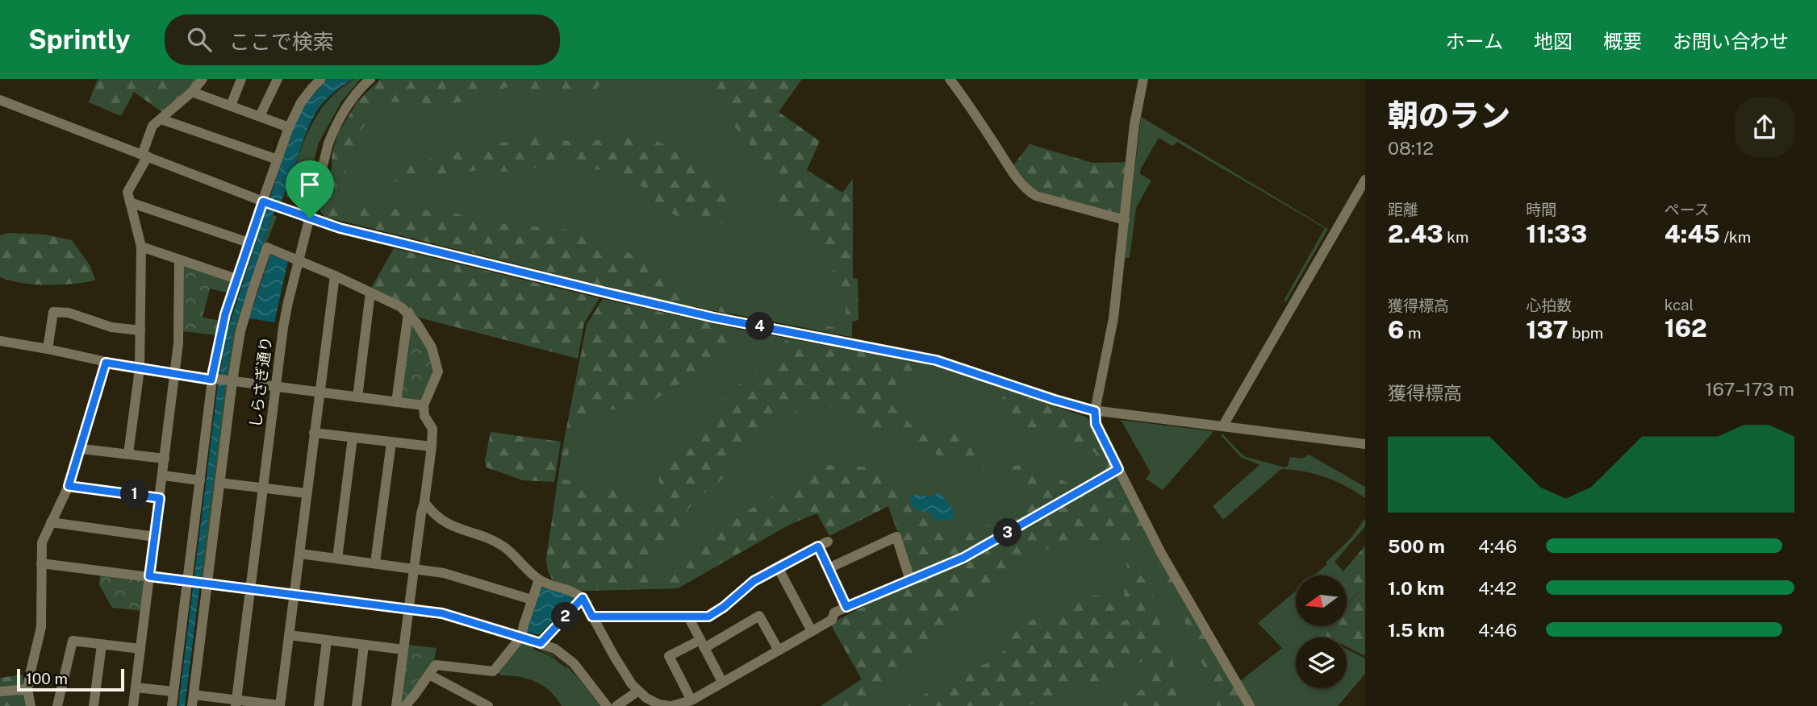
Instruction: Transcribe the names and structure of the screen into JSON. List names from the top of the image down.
{
  "streets": {
    "street": ["しらさぎ通り"]
  },
  "scale_bar": "100 m",
  "north": "left",
  "page": {
    "header": "Sprintly",
    "search": "ここで検索",
    "nav": [
      "ホーム",
      "地図",
      "概要",
      "お問い合わせ"
    ],
    "heading": ["朝のラン", "08:12"],
    "stats": [
      ["距離", "2.43 km"],
      ["時間", "11:33"],
      ["ペース", "4:45 /km"],
      ["獲得標高", "6 m"],
      ["心拍数", "137 bpm"],
      ["kcal", "162"]
    ],
    "pins": [
      "4",
      "1",
      "3",
      "2"
    ],
    "chart": ["獲得標高", "167–173 m"],
    "list": [
      {
        "name": "500 m",
        "note": "4:46"
      },
      {
        "name": "1.0 km",
        "note": "4:42"
      },
      {
        "name": "1.5 km",
        "note": "4:46"
      }
    ],
    "scale": "100 m"
  }
}
